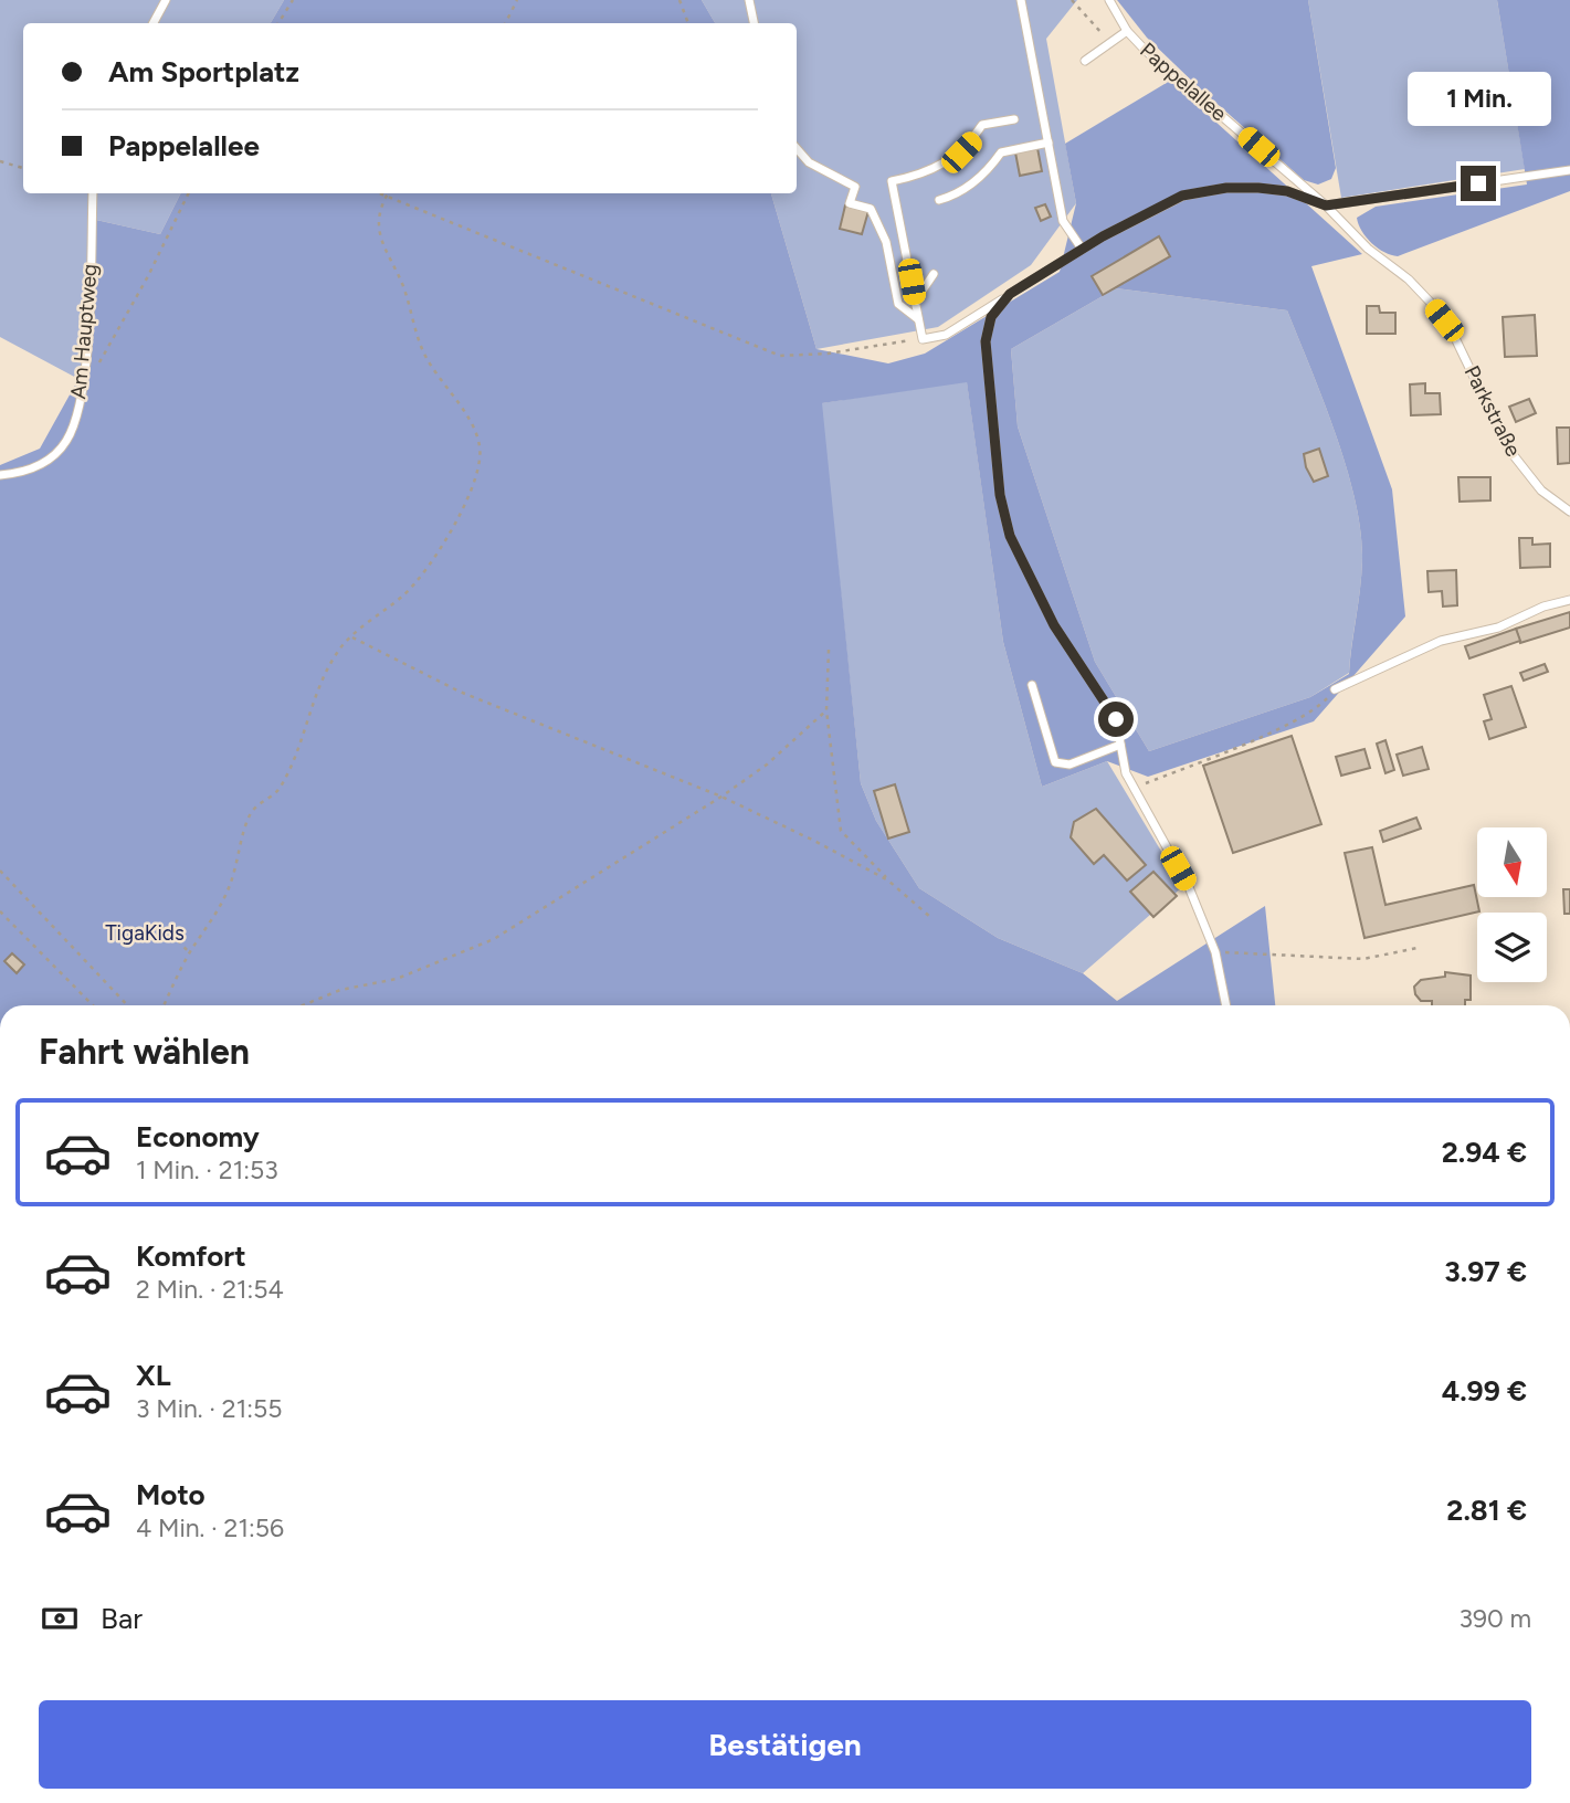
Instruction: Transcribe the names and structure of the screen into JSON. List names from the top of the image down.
{
  "streets": {
    "lane": ["Pappelallee", "Am Hauptweg", "Parkstraße"]
  },
  "crossings": [
    ["Pappelallee", "Parkstraße"]
  ],
  "parks": ["TigaKids"],
  "north": "bottom",
  "page": {
    "banner": ["Am Sportplatz", "Pappelallee"],
    "bubble": "1 Min.",
    "heading": "Fahrt wählen",
    "list": [
      {
        "name": "Economy",
        "note": "1 Min. · 21:53",
        "value": "2.94 €"
      },
      {
        "name": "Komfort",
        "note": "2 Min. · 21:54",
        "value": "3.97 €"
      },
      {
        "name": "XL",
        "note": "3 Min. · 21:55",
        "value": "4.99 €"
      },
      {
        "name": "Moto",
        "note": "4 Min. · 21:56",
        "value": "2.81 €"
      }
    ],
    "pay": ["Bar", "390 m"],
    "buttons": "Bestätigen"
  }
}
